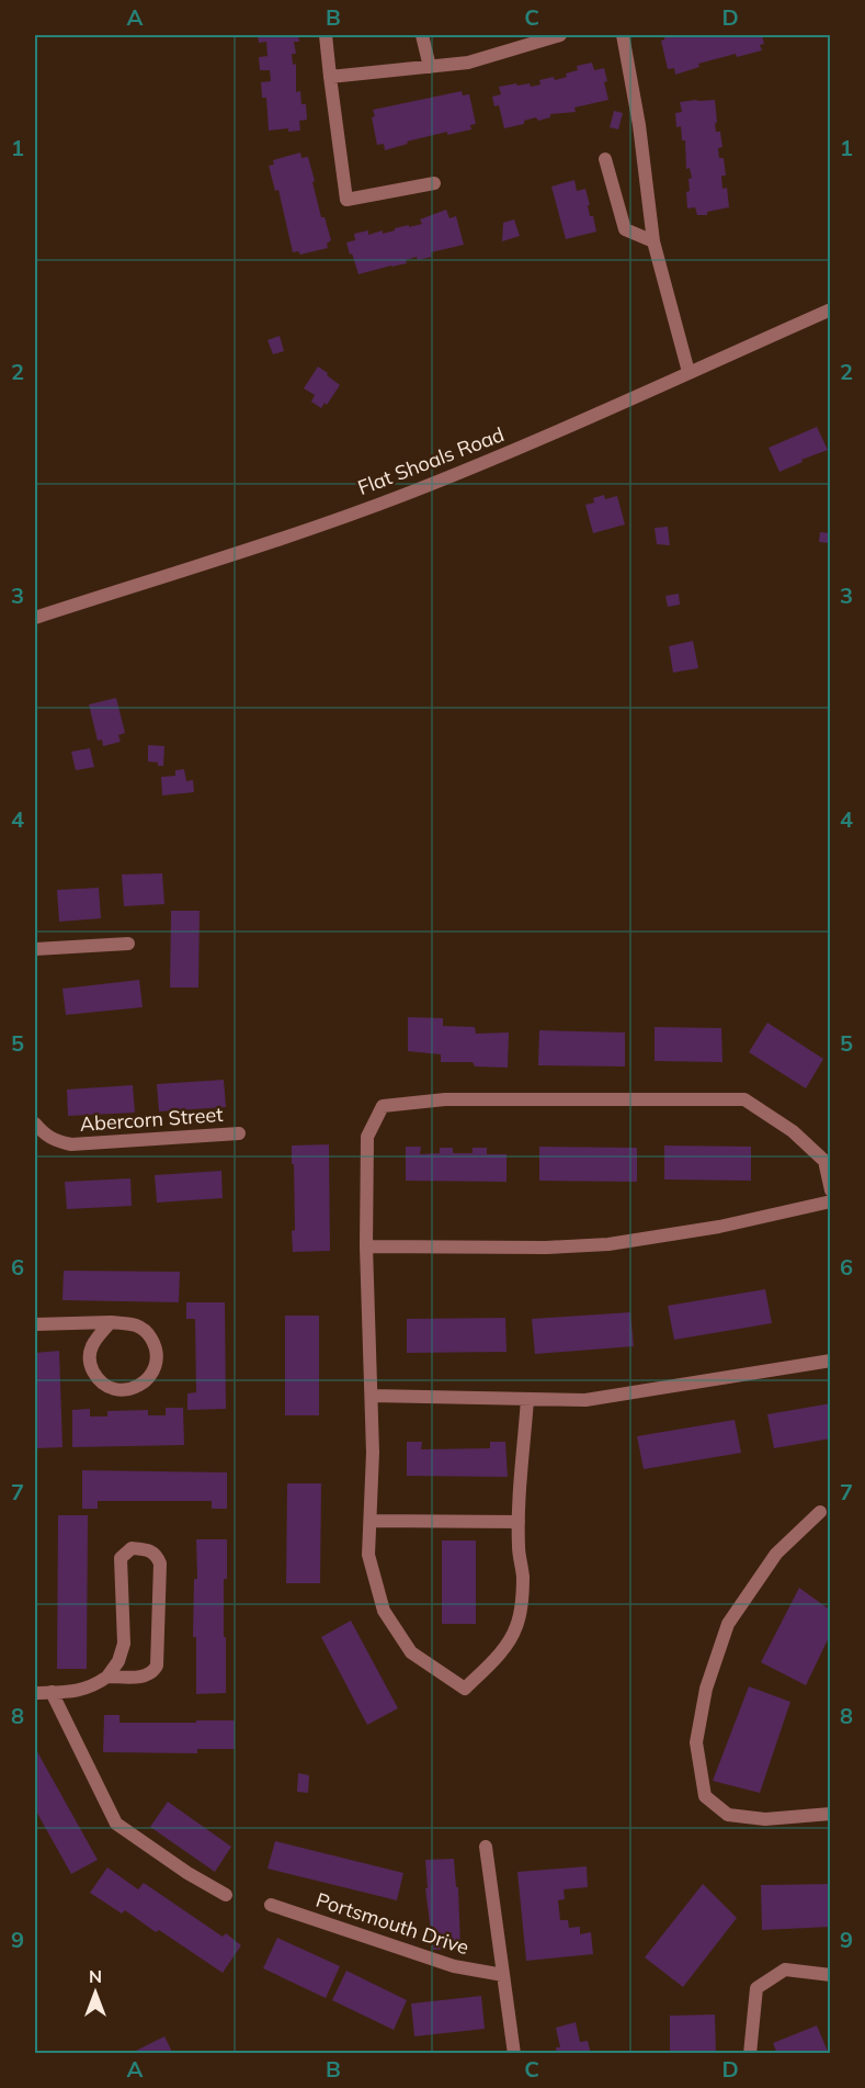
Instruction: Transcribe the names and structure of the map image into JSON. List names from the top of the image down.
{
  "streets": {
    "street": ["Flat Shoals Road", "Abercorn Street", "Portsmouth Drive"]
  },
  "north": "top",
  "grid": {
    "columns": [
      "A",
      "B",
      "C",
      "D"
    ],
    "rows": [
      "1",
      "2",
      "3",
      "4",
      "5",
      "6",
      "7",
      "8",
      "9"
    ]
  }
}
